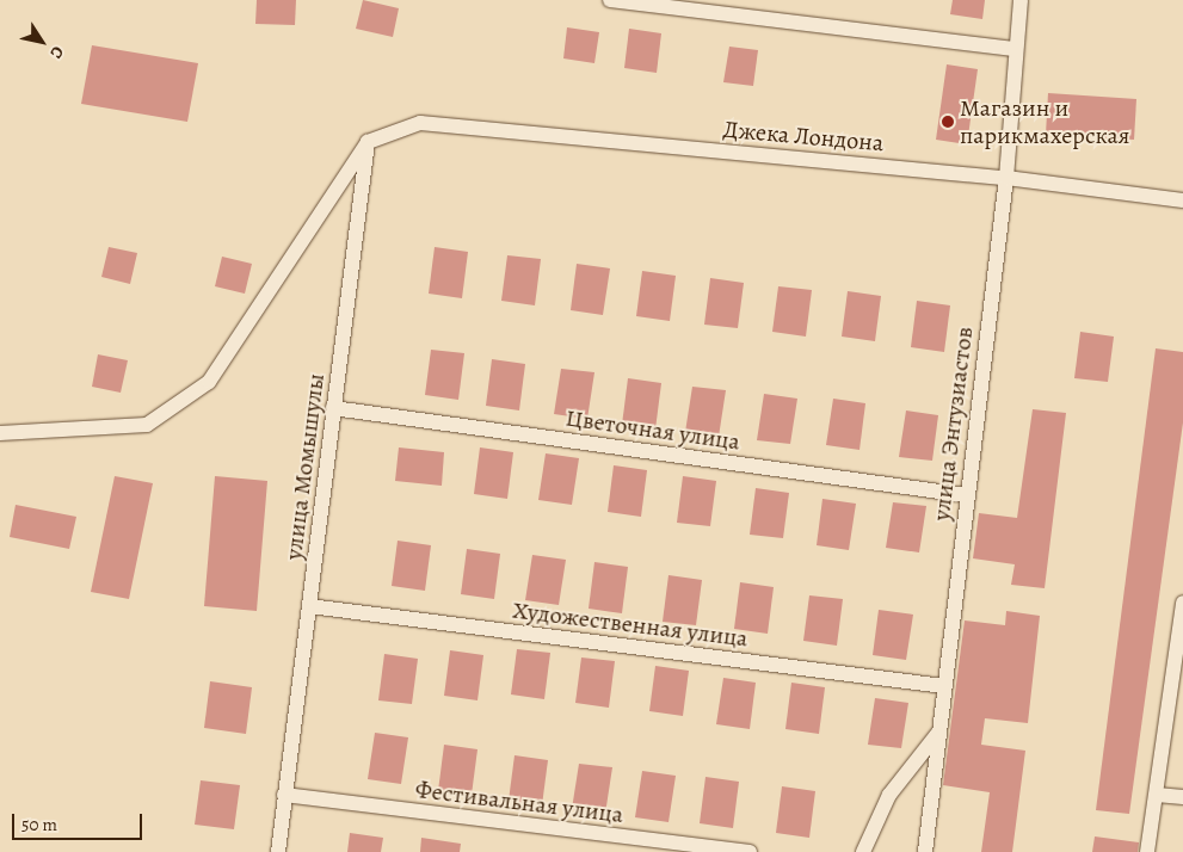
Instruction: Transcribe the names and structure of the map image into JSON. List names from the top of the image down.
{
  "streets": {
    "street": [
      "Джека Лондона",
      "улица Энтузиастов",
      "Цветочная улица",
      "улица Момышулы",
      "Художественная улица",
      "Фестивальная улица"
    ]
  },
  "crossings": [
    ["Джека Лондона", "улица Энтузиастов"],
    ["Джека Лондона", "улица Момышулы"],
    ["улица Энтузиастов", "Цветочная улица"],
    ["улица Энтузиастов", "Художественная улица"],
    ["Цветочная улица", "улица Момышулы"],
    ["улица Момышулы", "Художественная улица"],
    ["улица Момышулы", "Фестивальная улица"]
  ],
  "places": ["Магазин и парикмахерская"],
  "scale_bar": "50 m",
  "north": "bottom right"
}
